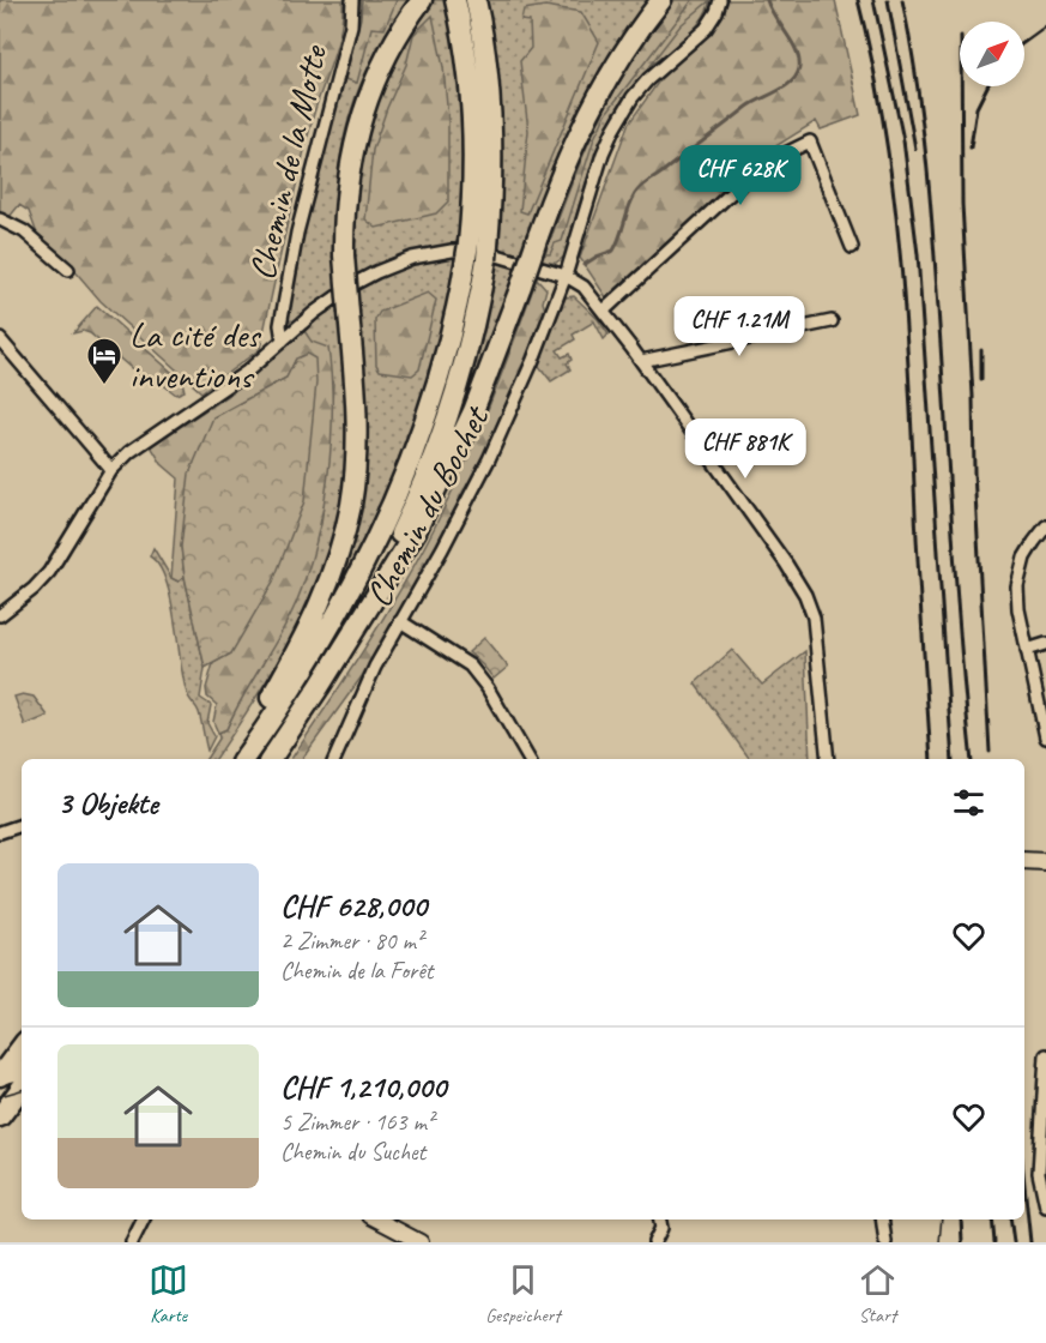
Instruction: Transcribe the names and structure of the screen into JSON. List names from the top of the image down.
{
  "streets": {
    "street": ["Chemin de la Motte", "Chemin du Bochet"]
  },
  "places": {
    "hotel": ["La cité des inventions"]
  },
  "north": "top right",
  "page": {
    "price": ["CHF 628K", "CHF 1.21M", "CHF 881K"],
    "heading": "3 Objekte",
    "list": [
      {
        "name": "CHF 628,000",
        "note": "2 Zimmer · 80 m² · Chemin de la Forêt"
      },
      {
        "name": "CHF 1,210,000",
        "note": "5 Zimmer · 163 m² · Chemin du Suchet"
      }
    ],
    "tabs": ["Karte", "Gespeichert", "Start"]
  }
}
